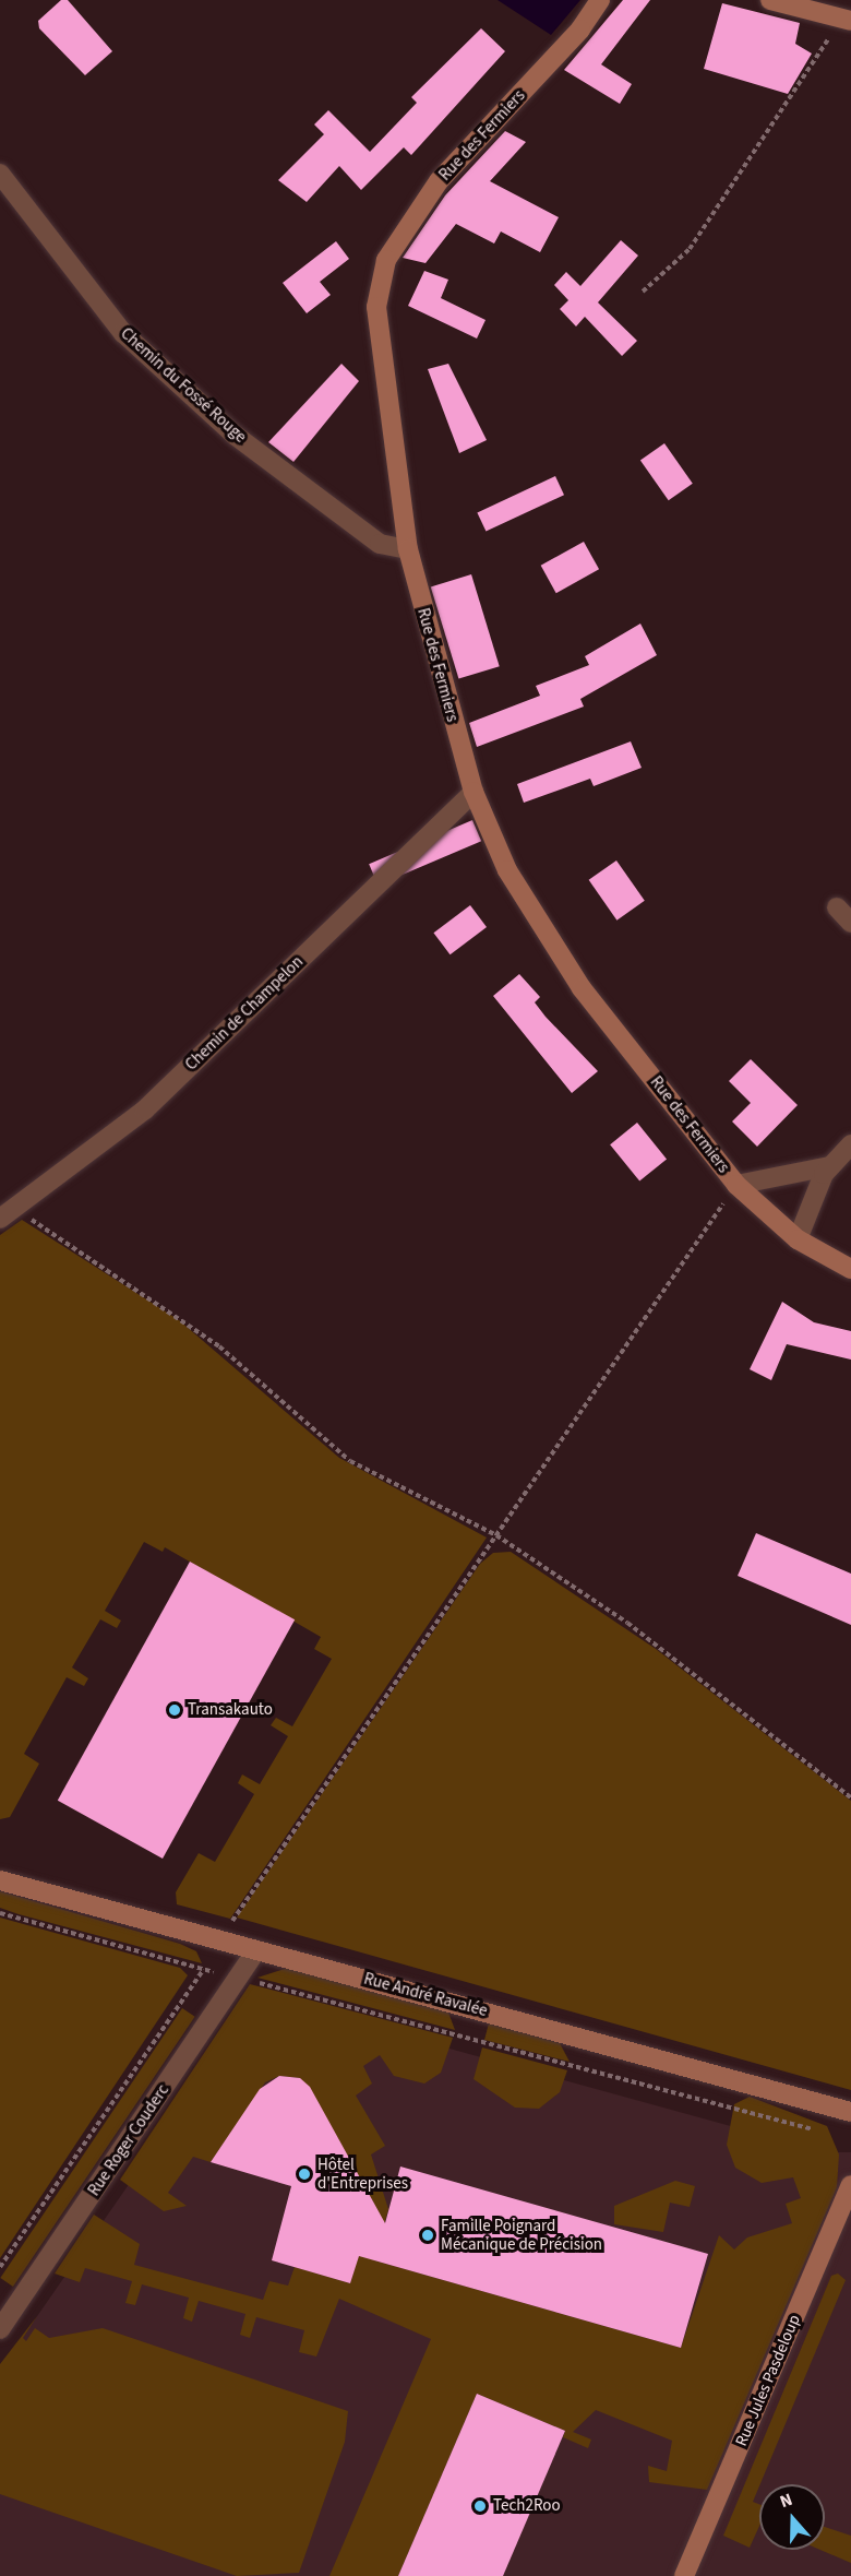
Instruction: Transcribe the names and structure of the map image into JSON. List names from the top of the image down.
{
  "streets": {
    "street": [
      "Rue des Fermiers",
      "Chemin du Fossé Rouge",
      "Chemin de Champelon",
      "Rue André Ravalée",
      "Rue Roger Couderc",
      "Rue Jules Pasdeloup"
    ]
  },
  "crossings": [
    ["Rue des Fermiers", "Chemin du Fossé Rouge"],
    ["Rue des Fermiers", "Chemin de Champelon"],
    ["Rue André Ravalée", "Rue Roger Couderc"]
  ],
  "places": [
    "Transakauto",
    "Hôtel d'Entreprises",
    "Famille Poignard Mécanique de Précision",
    "Tech2Roo"
  ],
  "north": "top"
}
